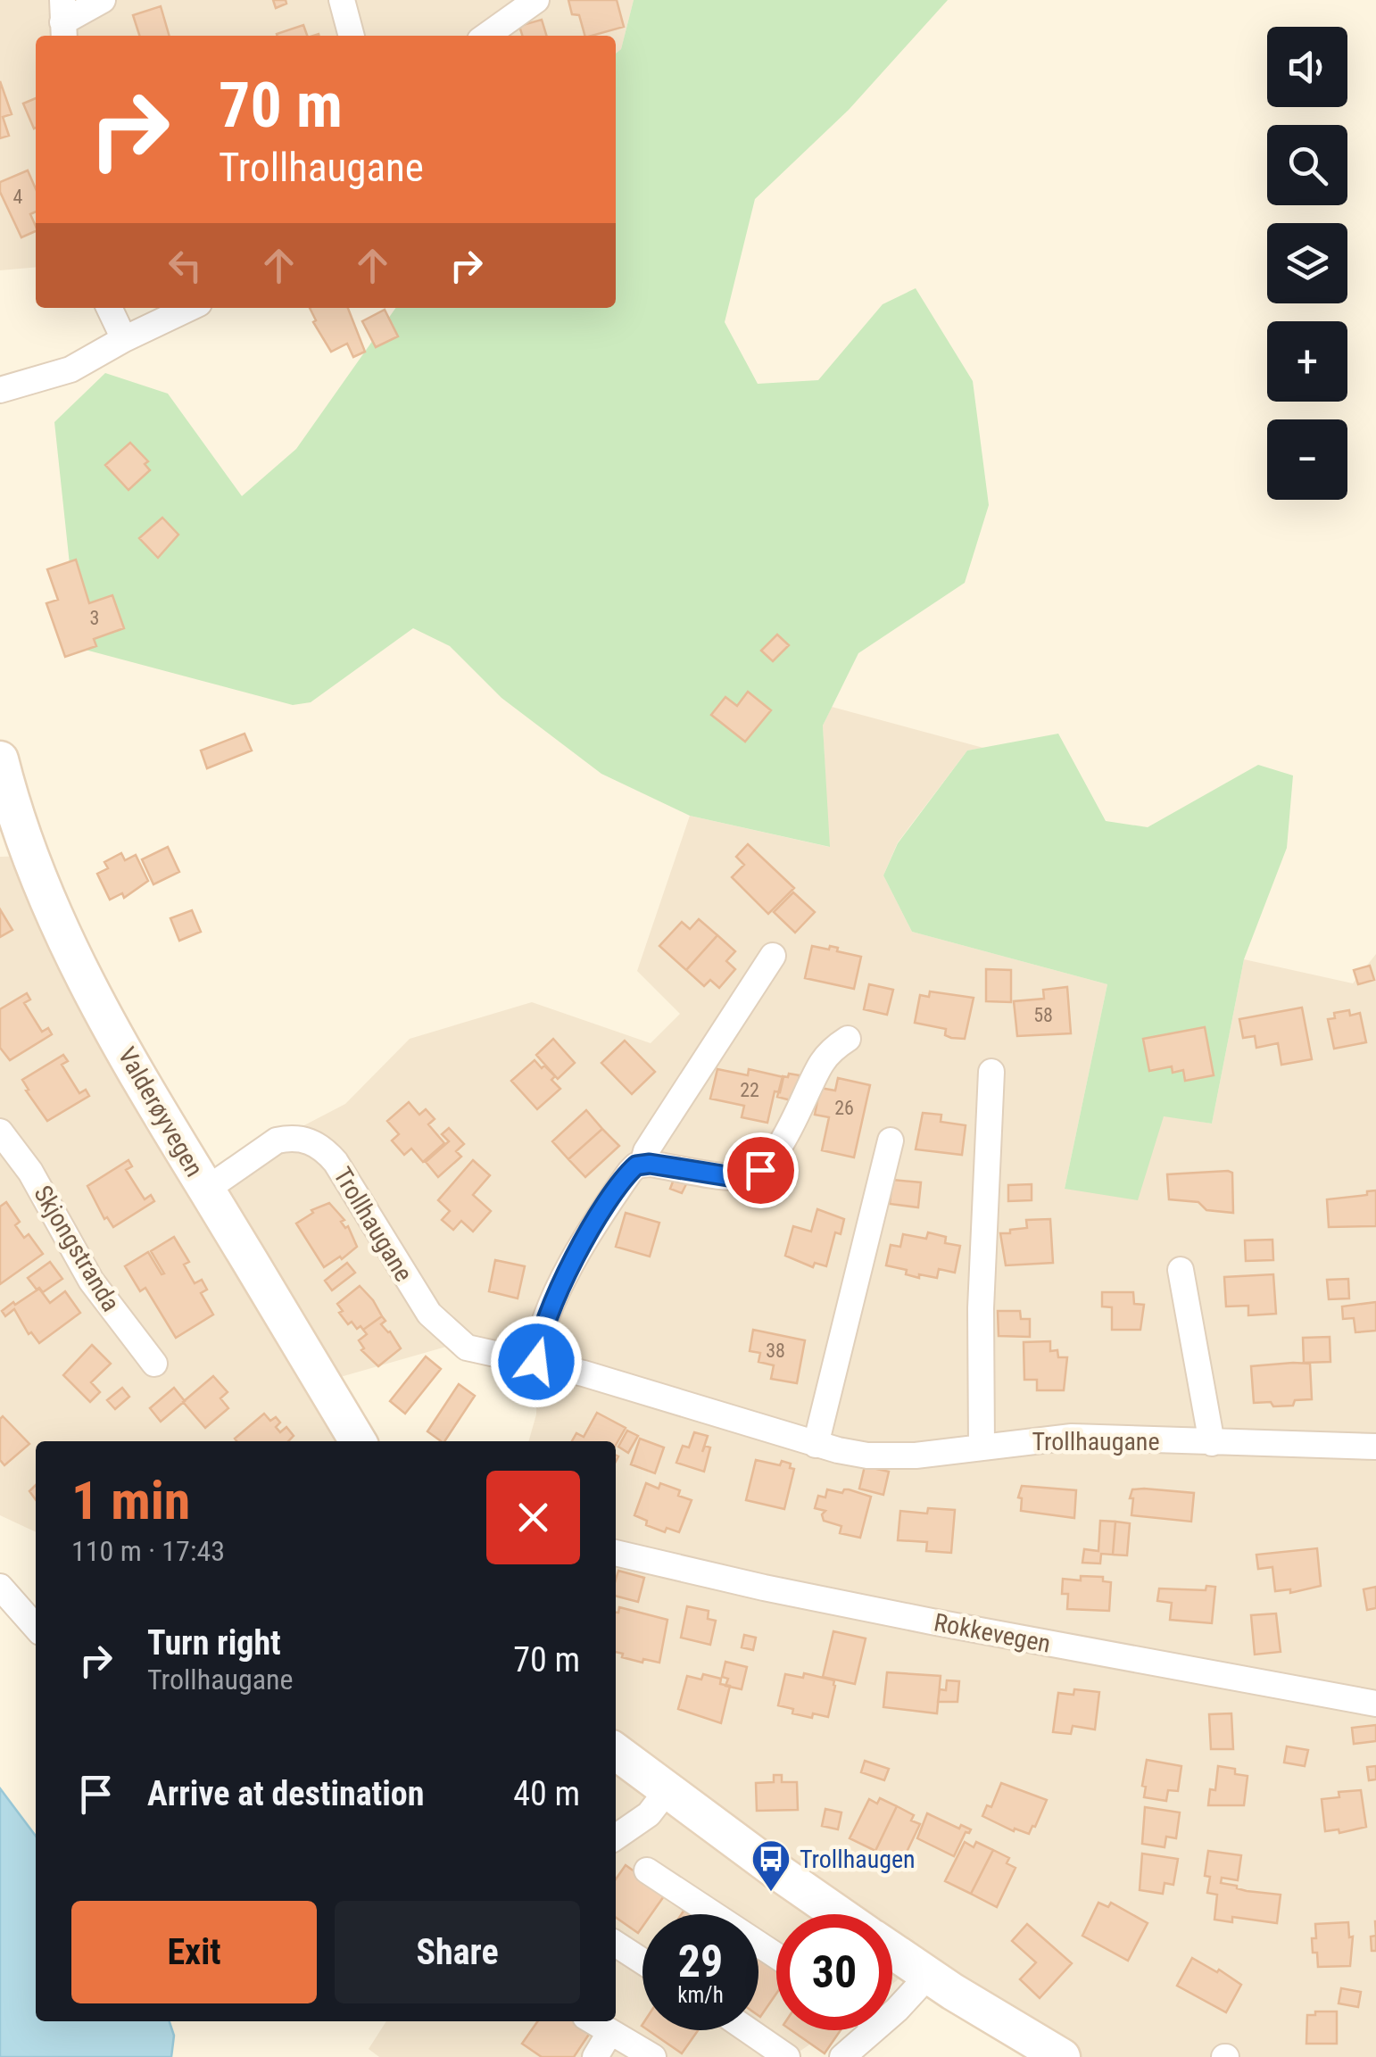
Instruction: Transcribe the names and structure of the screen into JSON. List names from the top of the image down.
{
  "streets": {
    "main road": ["Valderøyvegen"],
    "street": ["Trollhaugane", "Skjongstranda", "Rokkevegen"]
  },
  "crossings": [
    ["Valderøyvegen", "Trollhaugane"]
  ],
  "places": {
    "bus stop": ["Trollhaugen"]
  },
  "house_numbers": [
    "4",
    "3",
    "58",
    "22",
    "26",
    "38"
  ],
  "page": {
    "map_buttons": ["+", "−"],
    "turn": ["70 m", "Trollhaugane"],
    "heading": ["1 min", "110 m · 17:43"],
    "list": [
      {
        "name": "Turn right",
        "note": "Trollhaugane",
        "value": "70 m"
      },
      {
        "name": "Arrive at destination",
        "value": "40 m"
      }
    ],
    "buttons": ["Exit", "Share"],
    "speed": "29 km/h",
    "limit": "30"
  }
}
